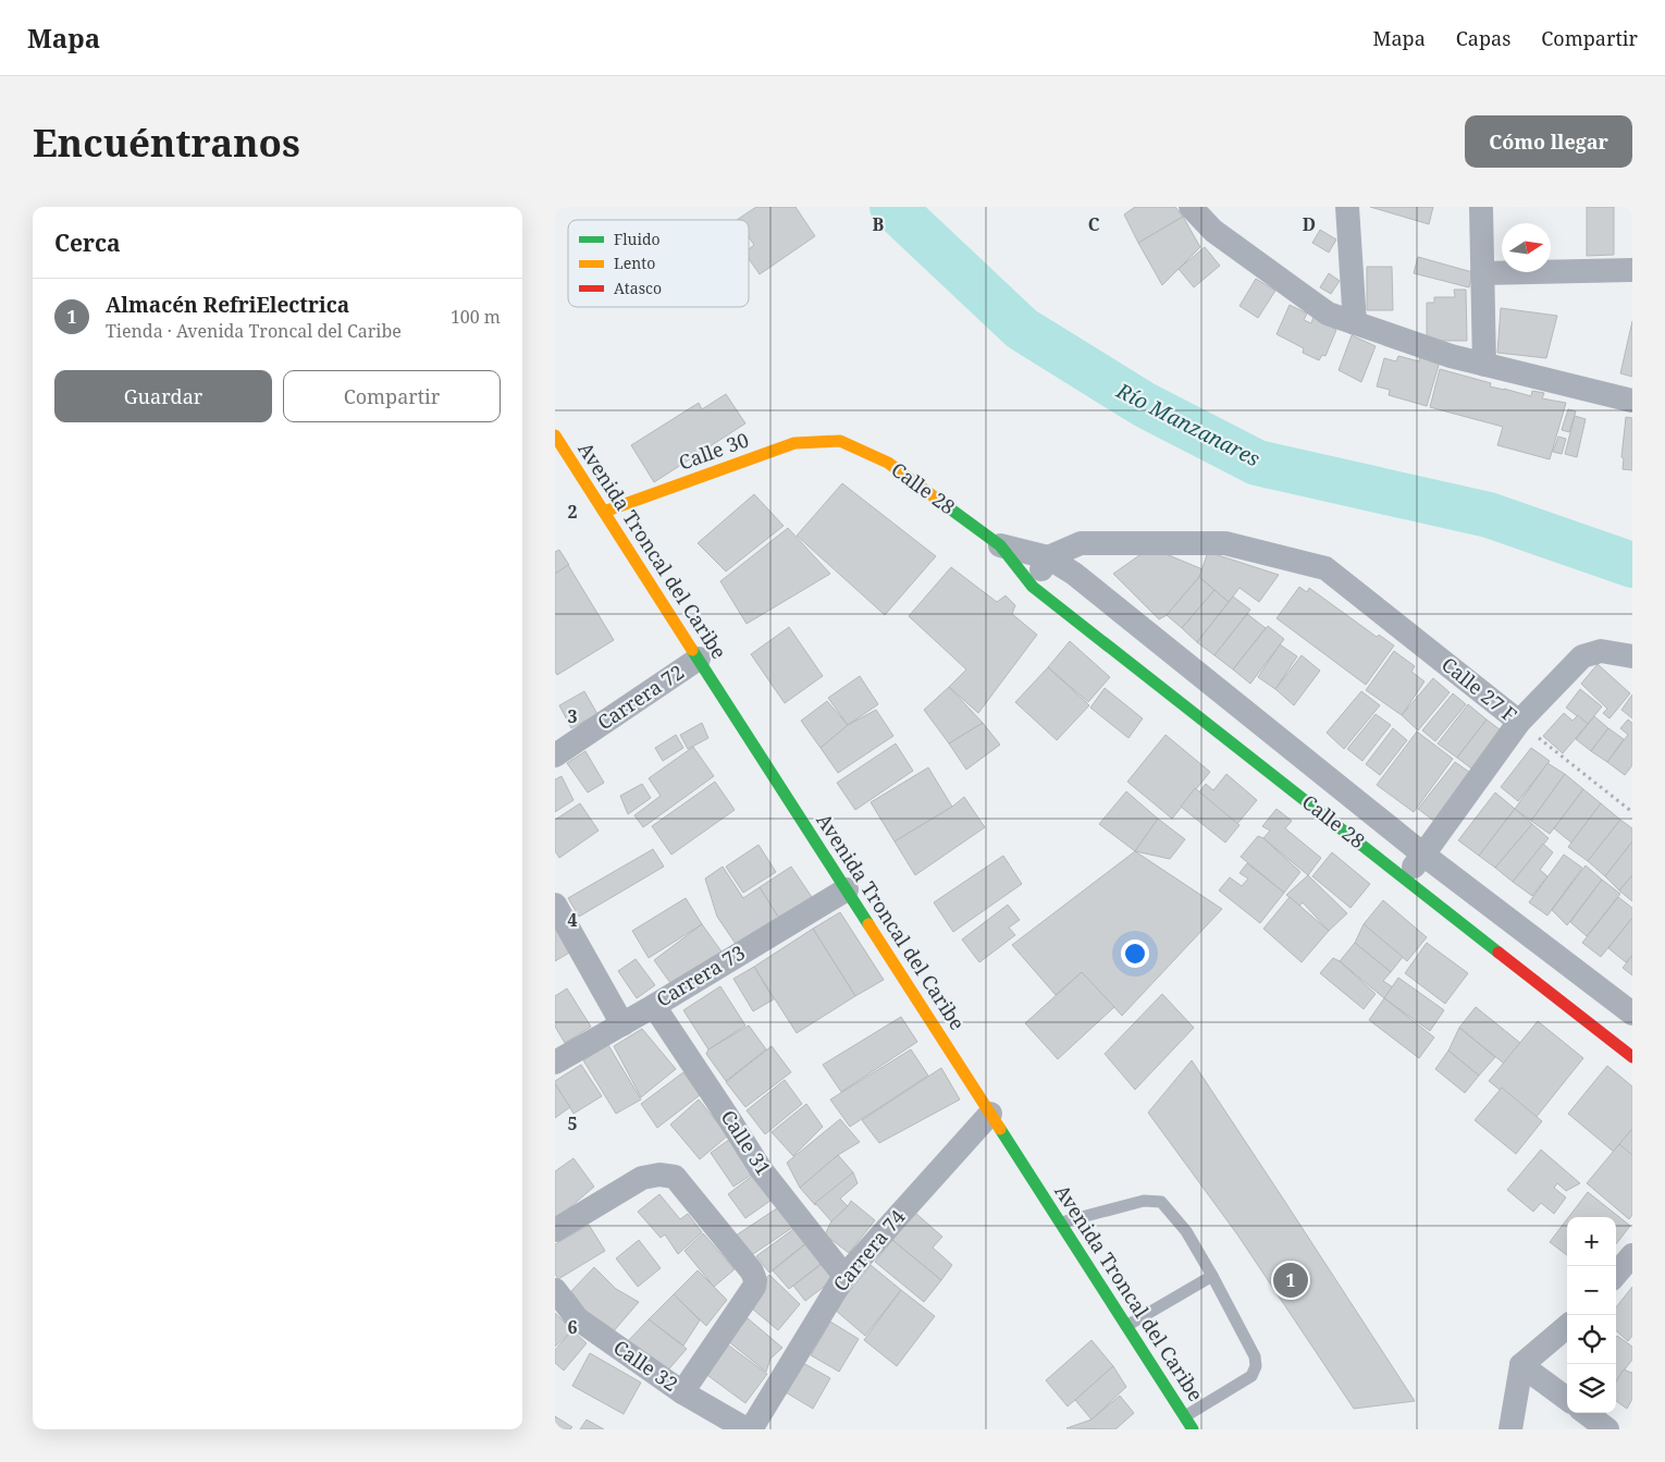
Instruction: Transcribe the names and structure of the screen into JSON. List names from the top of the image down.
{
  "streets": {
    "main road": ["Calle 30", "Calle 28", "Avenida Troncal del Caribe"],
    "street": [
      "Calle 27 F",
      "Carrera 72",
      "Carrera 73",
      "Calle 31",
      "Carrera 74",
      "Calle 32"
    ]
  },
  "crossings": [
    ["Calle 30", "Calle 28"],
    ["Calle 30", "Avenida Troncal del Caribe"],
    ["Calle 28", "Calle 27 F"],
    ["Avenida Troncal del Caribe", "Carrera 72"],
    ["Avenida Troncal del Caribe", "Carrera 73"],
    ["Avenida Troncal del Caribe", "Carrera 74"],
    ["Carrera 73", "Calle 31"],
    ["Calle 31", "Carrera 74"],
    ["Carrera 74", "Calle 32"]
  ],
  "water": ["Río Manzanares"],
  "legend": ["Fluido", "Lento", "Atasco"],
  "north": "right",
  "page": {
    "header": "Mapa",
    "nav": ["Mapa", "Capas", "Compartir"],
    "buttons": [
      "Cómo llegar",
      ["Guardar", "Compartir"]
    ],
    "title": "Encuéntranos",
    "heading": "Cerca",
    "list": [
      {
        "mark": "1",
        "name": "Almacén RefriElectrica",
        "note": "Tienda · Avenida Troncal del Caribe",
        "value": "100 m"
      }
    ],
    "map_buttons": ["+", "−"],
    "pins": "1"
  },
  "grid": {
    "columns": ["B", "C", "D"],
    "rows": [
      "2",
      "3",
      "4",
      "5",
      "6"
    ]
  }
}
